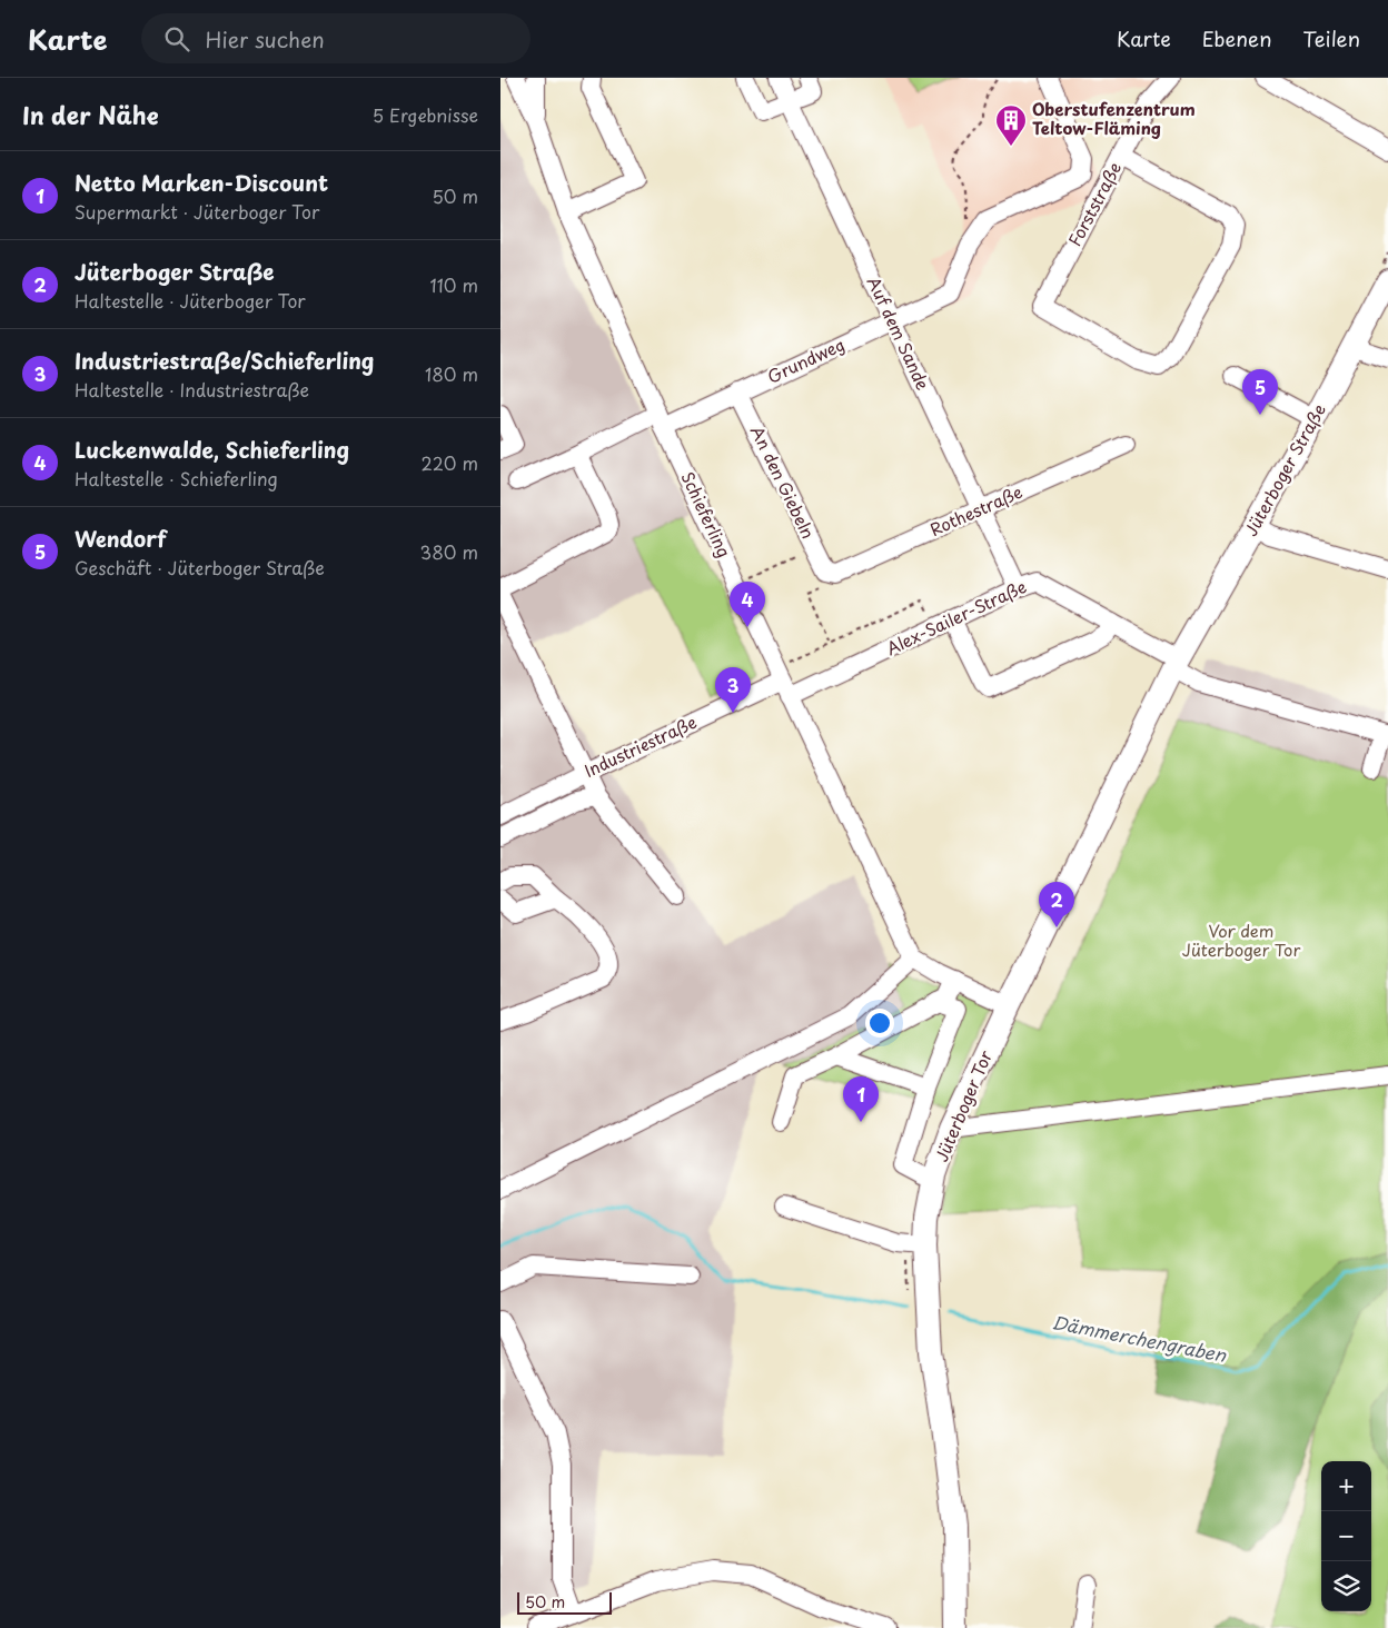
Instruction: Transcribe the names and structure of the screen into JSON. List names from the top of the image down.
{
  "streets": {
    "main road": ["Jüterboger Straße", "Jüterboger Tor"],
    "street": [
      "Forststraße",
      "Auf dem Sande",
      "Grundweg",
      "An den Giebeln",
      "Rothestraße",
      "Schieferling",
      "Alex-Sailer-Straße",
      "Industriestraße"
    ]
  },
  "crossings": [
    ["Auf dem Sande", "Grundweg"],
    ["Auf dem Sande", "Rothestraße"],
    ["Auf dem Sande", "Alex-Sailer-Straße"],
    ["Grundweg", "An den Giebeln"],
    ["Grundweg", "Schieferling"],
    ["Jüterboger Straße", "Alex-Sailer-Straße"],
    ["Jüterboger Straße", "Jüterboger Tor"],
    ["An den Giebeln", "Rothestraße"],
    ["Schieferling", "Alex-Sailer-Straße"],
    ["Schieferling", "Industriestraße"],
    ["Alex-Sailer-Straße", "Industriestraße"],
    ["Alex-Sailer-Straße", "Jüterboger Tor"]
  ],
  "water": ["Dämmerchengraben"],
  "parks": ["Vor dem Jüterboger Tor"],
  "places": {
    "building": ["Oberstufenzentrum Teltow-Fläming"]
  },
  "scale_bar": "50 m",
  "page": {
    "header": "Karte",
    "search": "Hier suchen",
    "nav": ["Karte", "Ebenen", "Teilen"],
    "heading": ["In der Nähe", "5 Ergebnisse"],
    "list": [
      {
        "mark": "1",
        "name": "Netto Marken-Discount",
        "note": "Supermarkt · Jüterboger Tor",
        "value": "50 m"
      },
      {
        "mark": "2",
        "name": "Jüterboger Straße",
        "note": "Haltestelle · Jüterboger Tor",
        "value": "110 m"
      },
      {
        "mark": "3",
        "name": "Industriestraße/Schieferling",
        "note": "Haltestelle · Industriestraße",
        "value": "180 m"
      },
      {
        "mark": "4",
        "name": "Luckenwalde, Schieferling",
        "note": "Haltestelle · Schieferling",
        "value": "220 m"
      },
      {
        "mark": "5",
        "name": "Wendorf",
        "note": "Geschäft · Jüterboger Straße",
        "value": "380 m"
      }
    ],
    "pins": [
      "5",
      "4",
      "3",
      "2",
      "1"
    ],
    "map_buttons": ["+", "−"],
    "scale": "50 m"
  }
}
